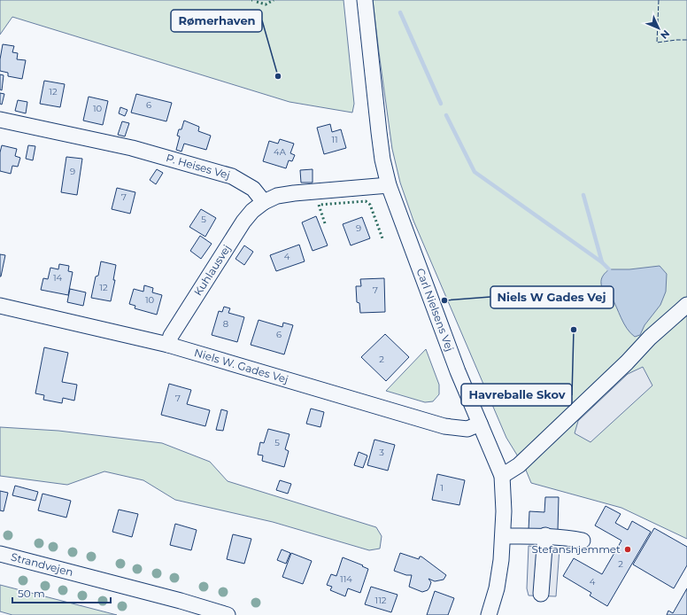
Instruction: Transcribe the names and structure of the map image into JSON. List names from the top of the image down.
{
  "streets": {
    "street": [
      "P. Heises Vej",
      "Kuhlausvej",
      "Carl Nielsens Vej",
      "Niels W. Gades Vej",
      "Strandvejen"
    ]
  },
  "crossings": [
    ["P. Heises Vej", "Kuhlausvej"],
    ["Kuhlausvej", "Niels W. Gades Vej"],
    ["Carl Nielsens Vej", "Niels W. Gades Vej"]
  ],
  "places": [
    "Rømerhaven",
    "Niels W Gades Vej",
    "Havreballe Skov",
    "Stefanshjemmet"
  ],
  "house_numbers": [
    "12",
    "6",
    "10",
    "11",
    "4A",
    "9",
    "7",
    "5",
    "9",
    "4",
    "14",
    "12",
    "7",
    "10",
    "8",
    "6",
    "2",
    "7",
    "5",
    "3",
    "1",
    "2",
    "114",
    "4",
    "112"
  ],
  "scale_bar": "50 m",
  "north": "bottom right"
}
